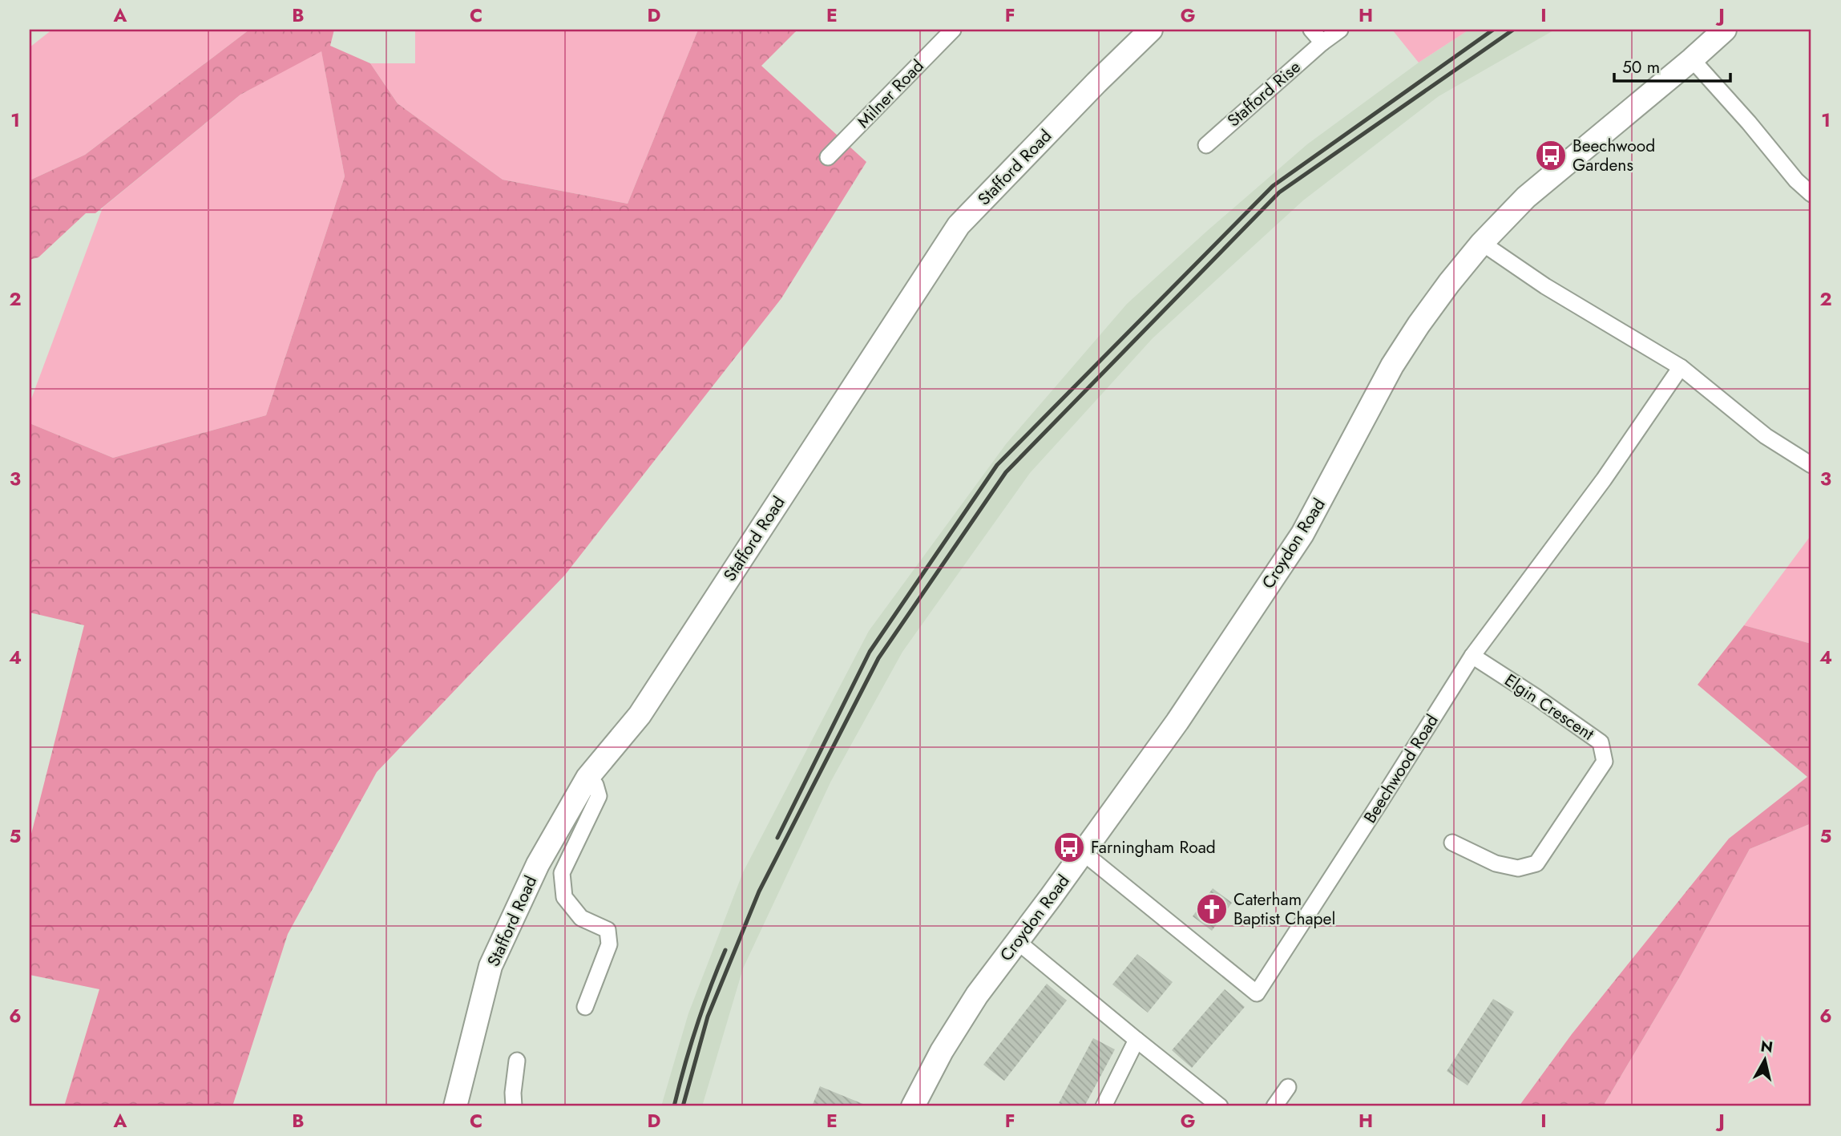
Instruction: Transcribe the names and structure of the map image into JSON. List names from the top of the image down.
{
  "streets": {
    "main road": ["Stafford Road", "Croydon Road"],
    "street": [
      "Milner Road",
      "Stafford Rise",
      "Elgin Crescent",
      "Beechwood Road"
    ]
  },
  "crossings": [
    ["Croydon Road", "Beechwood Road"],
    ["Elgin Crescent", "Beechwood Road"]
  ],
  "places": {
    "bus stop": ["Beechwood Gardens", "Farningham Road"],
    "church": ["Caterham Baptist Chapel"]
  },
  "scale_bar": "50 m",
  "north": "top",
  "grid": {
    "columns": [
      "A",
      "B",
      "C",
      "D",
      "E",
      "F",
      "G",
      "H",
      "I",
      "J"
    ],
    "rows": [
      "1",
      "2",
      "3",
      "4",
      "5",
      "6"
    ]
  }
}
